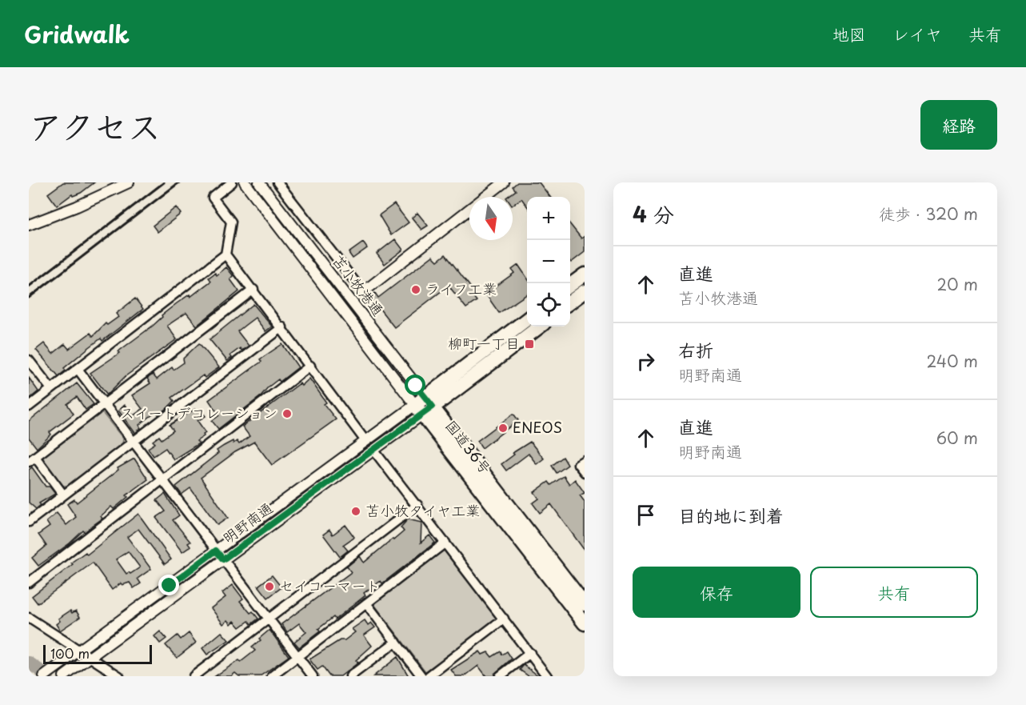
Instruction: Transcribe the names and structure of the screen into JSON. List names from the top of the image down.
{
  "streets": {
    "highway": ["国道36号"],
    "street": ["苫小牧港通", "明野南通"]
  },
  "crossings": [
    ["苫小牧港通", "国道36号"],
    ["苫小牧港通", "明野南通"],
    ["国道36号", "明野南通"]
  ],
  "places": {
    "other": [
      "ライフ工業",
      "スイートデコレーション",
      "ENEOS",
      "苫小牧タイヤ工業",
      "セイコーマート"
    ],
    "transit": ["柳町一丁目"]
  },
  "scale_bar": "100 m",
  "north": "bottom",
  "page": {
    "header": "Gridwalk",
    "nav": ["地図", "レイヤ", "共有"],
    "title": "アクセス",
    "buttons": [
      "経路",
      ["保存", "共有"]
    ],
    "heading": ["4 分", "徒歩 · 320 m"],
    "map_buttons": ["+", "−"],
    "list": [
      ["直進", "苫小牧港通", "20 m"],
      ["右折", "明野南通", "240 m"],
      ["直進", "明野南通", "60 m"],
      "目的地に到着"
    ],
    "scale": "100 m"
  }
}
